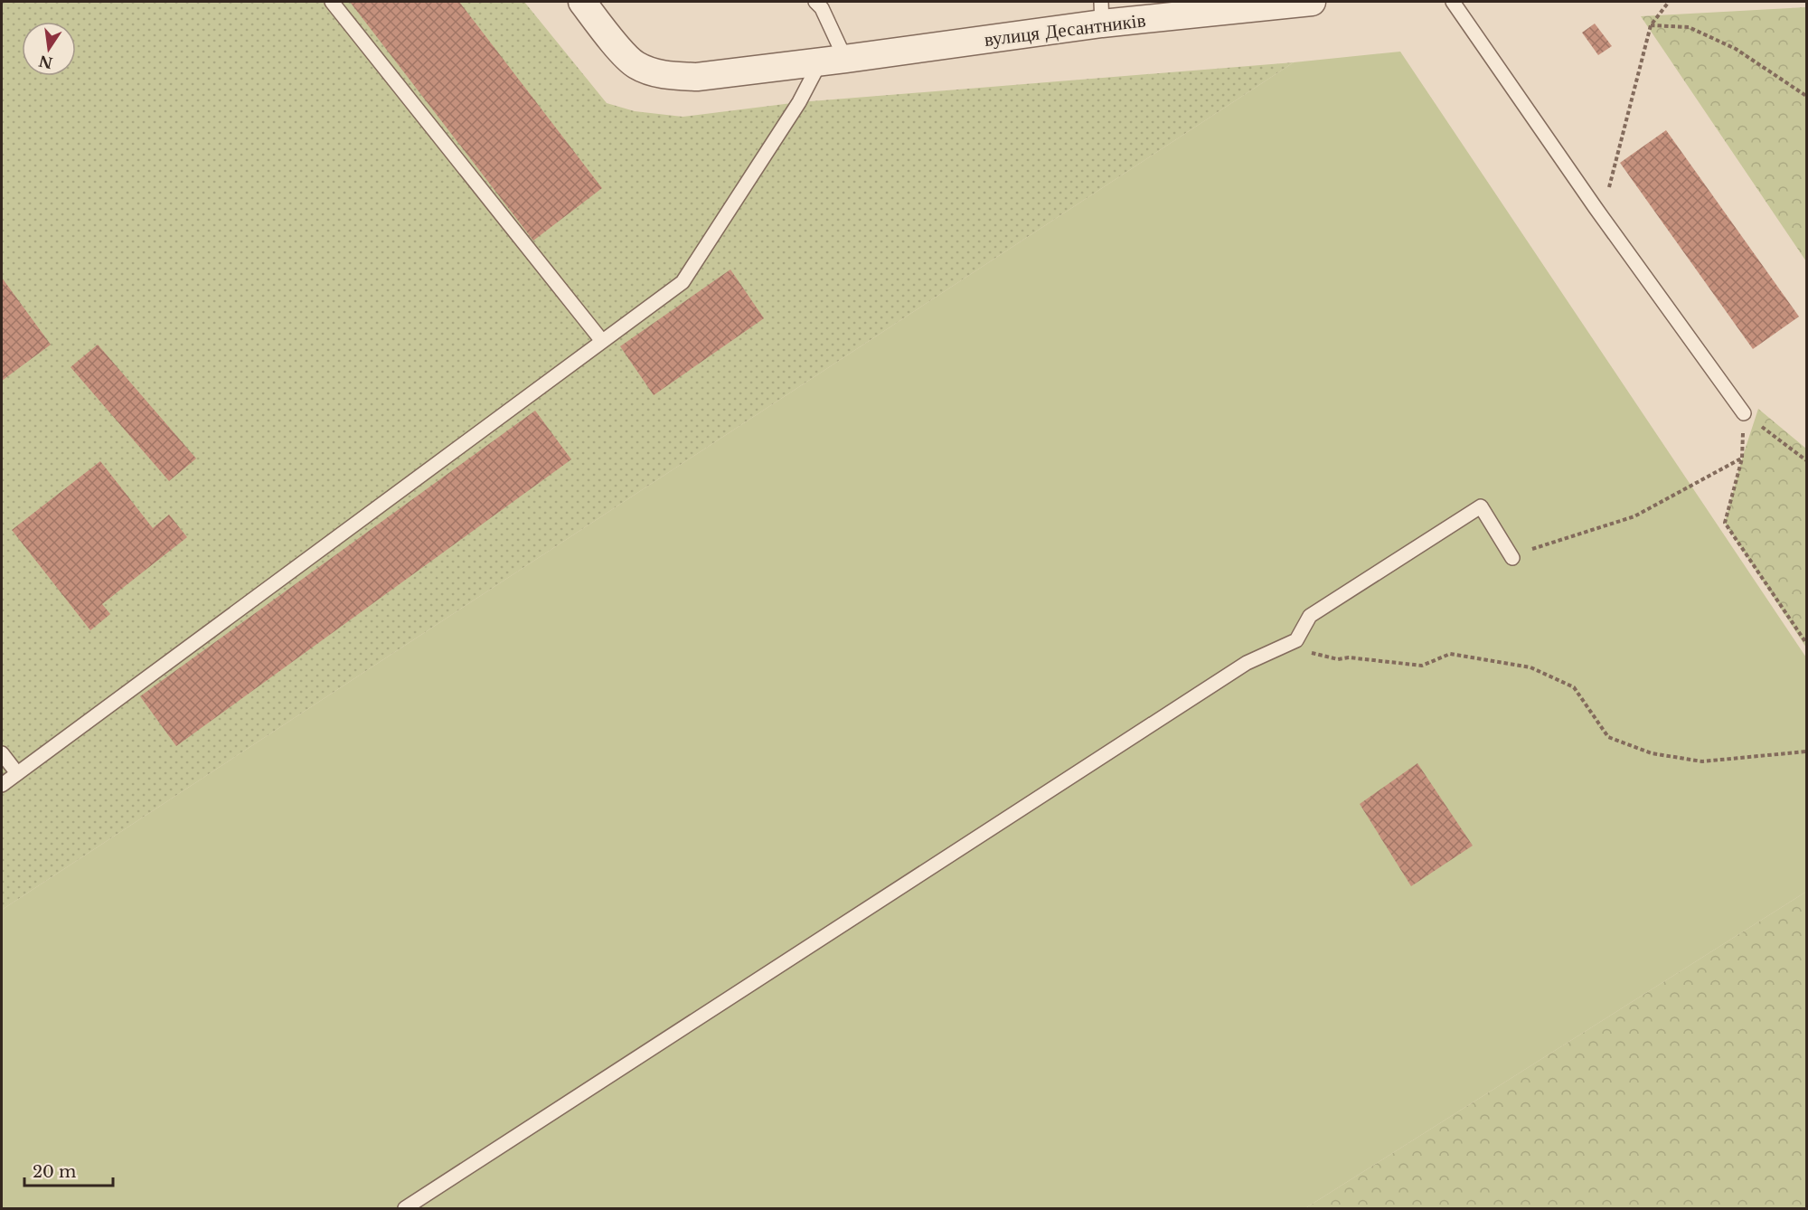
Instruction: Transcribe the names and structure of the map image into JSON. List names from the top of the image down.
{
  "streets": {
    "street": ["вулиця Десантників"]
  },
  "scale_bar": "20 m",
  "north": "bottom"
}
